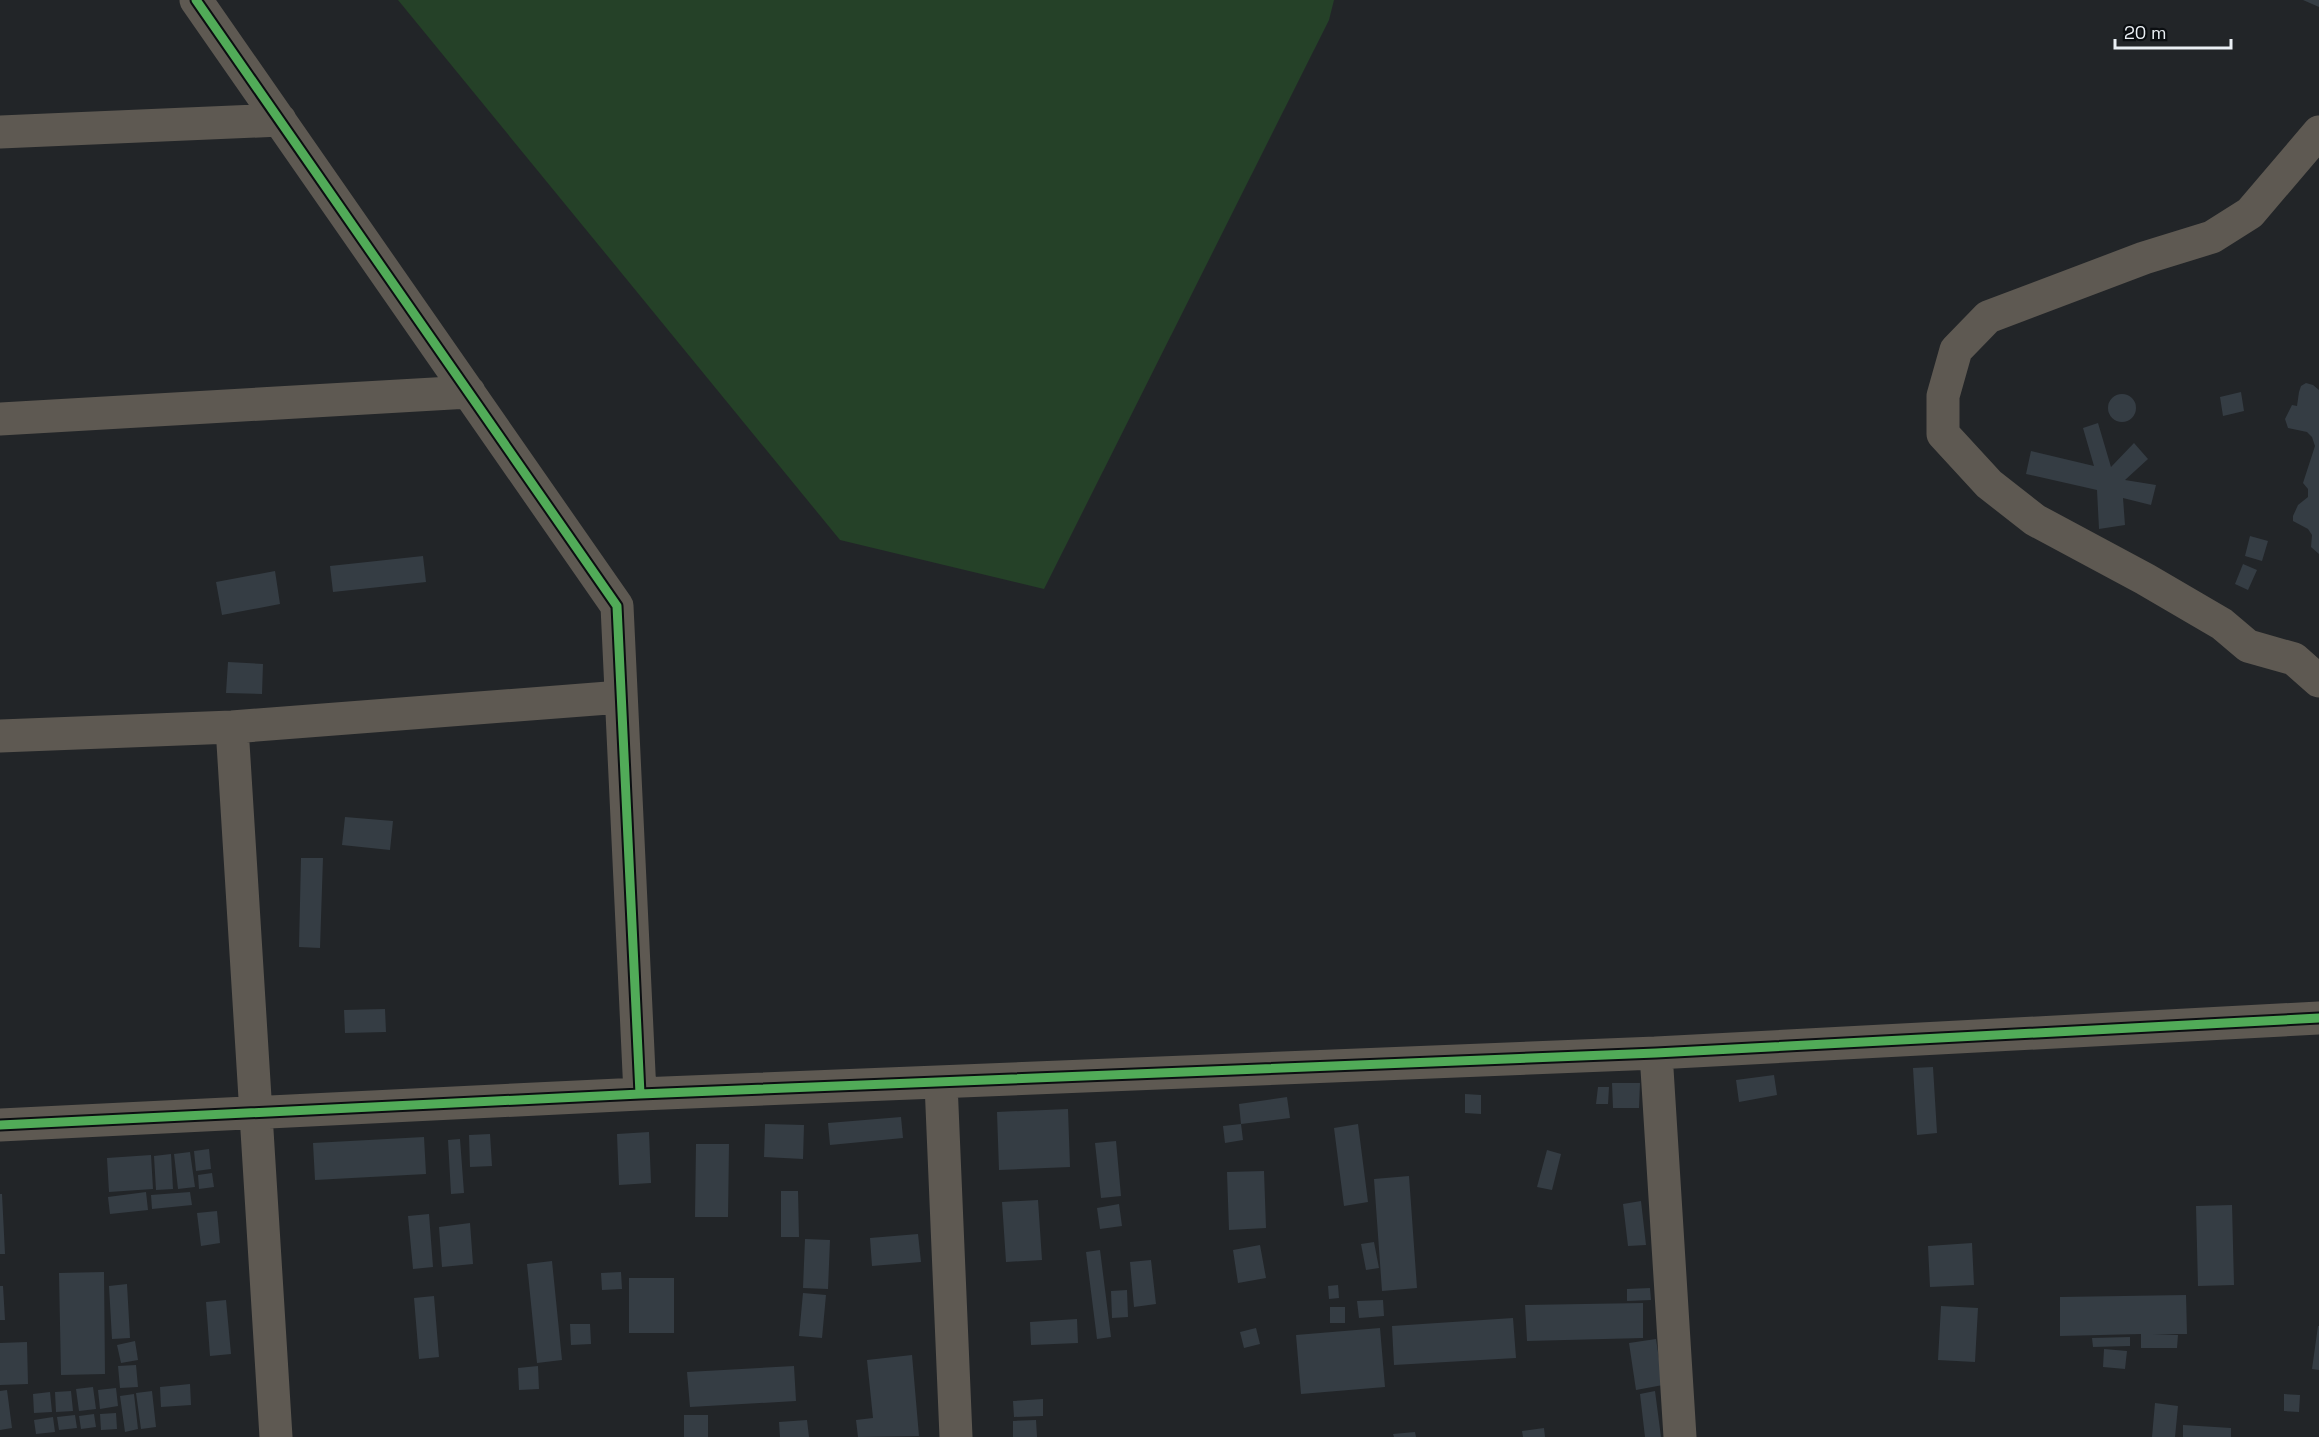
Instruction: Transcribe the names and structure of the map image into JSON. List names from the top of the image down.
{
  "scale_bar": "20 m"
}
